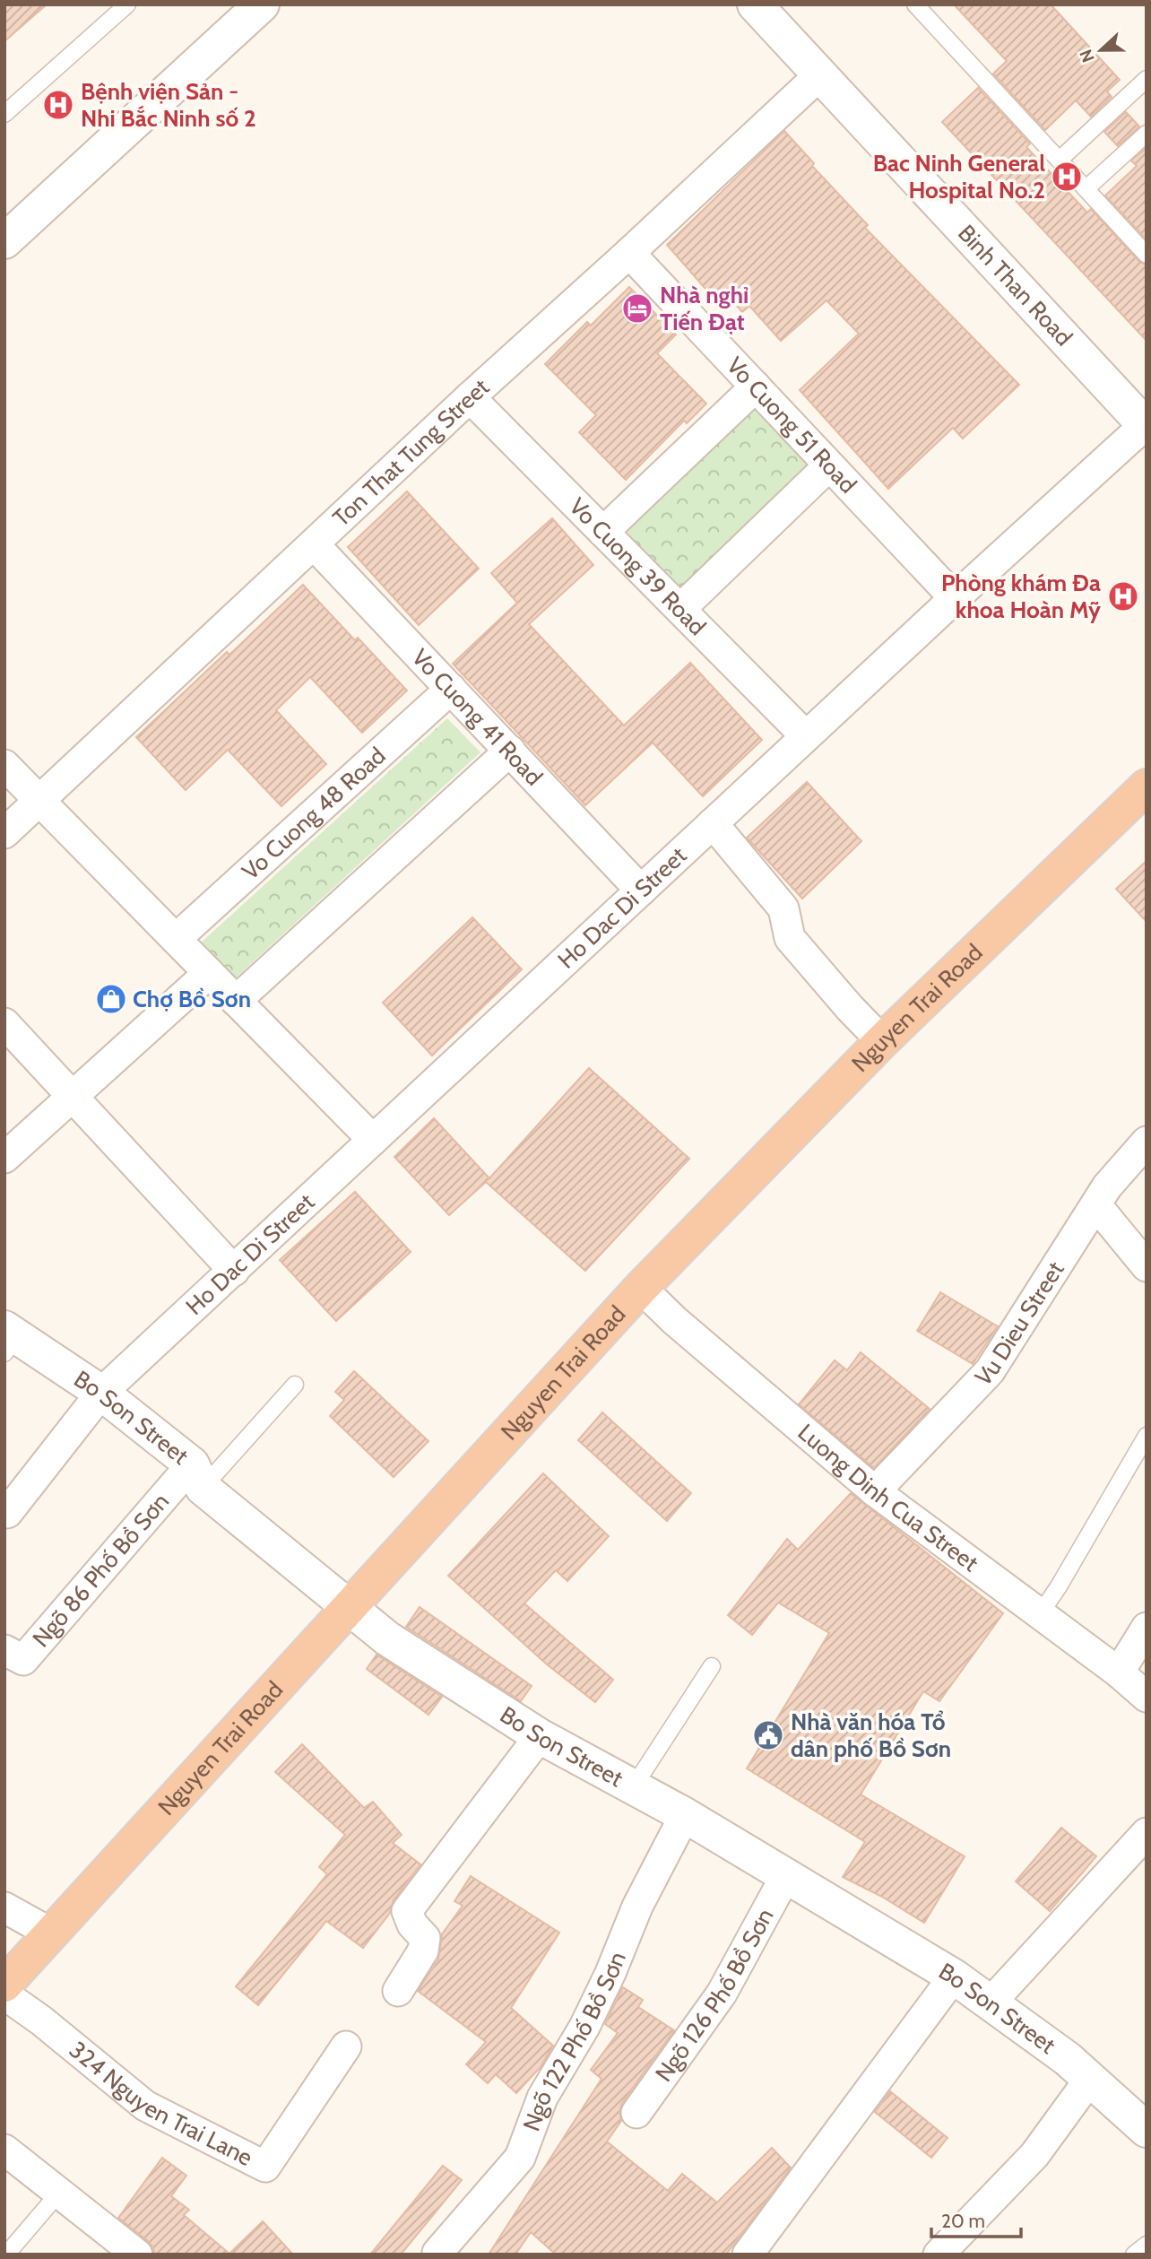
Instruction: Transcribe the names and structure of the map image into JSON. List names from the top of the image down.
{
  "streets": {
    "highway": ["Nguyen Trai Road"],
    "street": [
      "Binh Than Road",
      "Vo Cuong 51 Road",
      "Ton That Tung Street",
      "Vo Cuong 39 Road",
      "Vo Cuong 41 Road",
      "Vo Cuong 48 Road",
      "Ho Dac Di Street",
      "Vu Dieu Street",
      "Bo Son Street",
      "Luong Dinh Cua Street",
      "Ngõ 86 Phố Bồ Sơn",
      "Ngõ 126 Phố Bồ Sơn",
      "Ngõ 122 Phố Bồ Sơn",
      "324 Nguyen Trai Lane"
    ]
  },
  "crossings": [
    ["Binh Than Road", "Ton That Tung Street"],
    ["Binh Than Road", "Ho Dac Di Street"],
    ["Vo Cuong 51 Road", "Ton That Tung Street"],
    ["Vo Cuong 51 Road", "Ho Dac Di Street"],
    ["Ton That Tung Street", "Vo Cuong 39 Road"],
    ["Ton That Tung Street", "Vo Cuong 41 Road"],
    ["Vo Cuong 39 Road", "Ho Dac Di Street"],
    ["Vo Cuong 41 Road", "Vo Cuong 48 Road"],
    ["Vo Cuong 41 Road", "Ho Dac Di Street"],
    ["Ho Dac Di Street", "Bo Son Street"],
    ["Nguyen Trai Road", "Bo Son Street"],
    ["Nguyen Trai Road", "Luong Dinh Cua Street"],
    ["Vu Dieu Street", "Luong Dinh Cua Street"],
    ["Bo Son Street", "Ngõ 86 Phố Bồ Sơn"],
    ["Bo Son Street", "Ngõ 126 Phố Bồ Sơn"],
    ["Bo Son Street", "Ngõ 122 Phố Bồ Sơn"]
  ],
  "places": {
    "hospital": ["Bệnh viện Sản - Nhi Bắc Ninh số 2", "Bac Ninh General Hospital No.2", "Phòng khám Đa khoa Hoàn Mỹ"],
    "hotel": ["Nhà nghỉ Tiến Đạt"],
    "shop": ["Chợ Bồ Sơn"],
    "public building": ["Nhà văn hóa Tổ dân phố Bồ Sơn"]
  },
  "scale_bar": "20 m",
  "north": "left"
}
